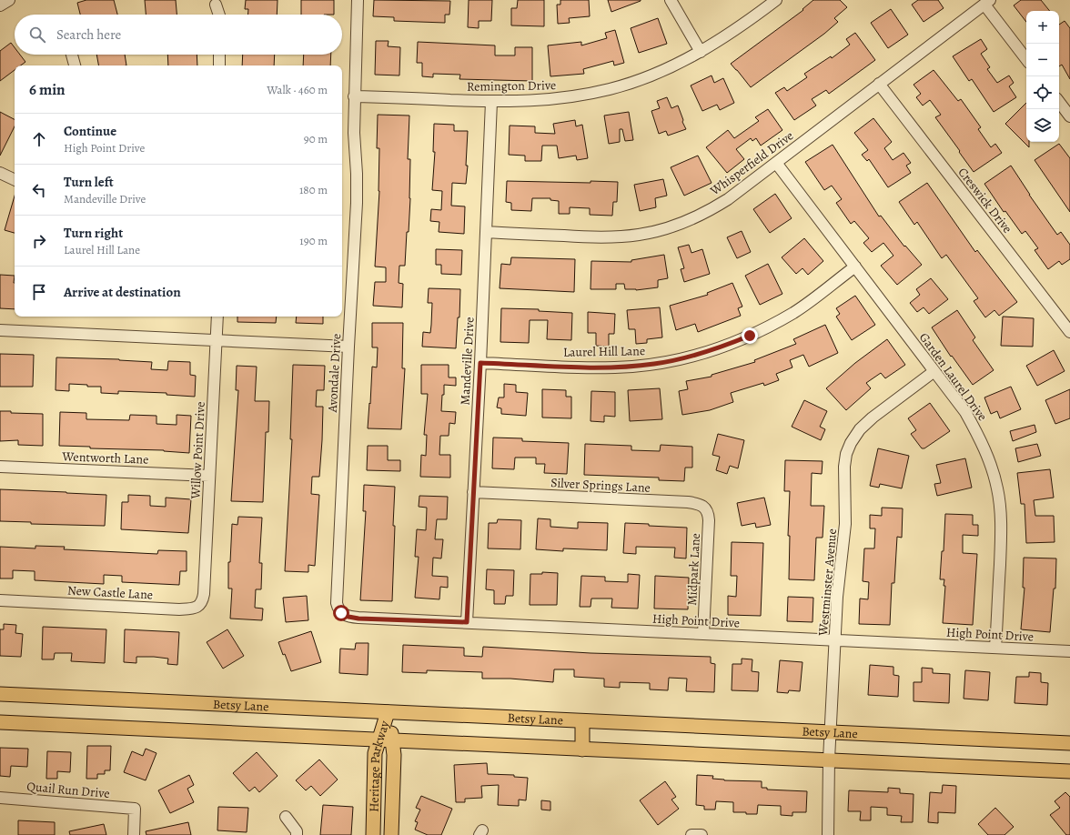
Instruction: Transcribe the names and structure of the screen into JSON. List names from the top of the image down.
{
  "streets": {
    "main road": ["Betsy Lane", "Heritage Parkway"],
    "street": [
      "Remington Drive",
      "Whisperfield Drive",
      "Creswick Drive",
      "Laurel Hill Lane",
      "Mandeville Drive",
      "Avondale Drive",
      "Garden Laurel Drive",
      "Willow Point Drive",
      "Wentworth Lane",
      "Silver Springs Lane",
      "Midpark Lane",
      "Westminster Avenue",
      "New Castle Lane",
      "High Point Drive",
      "Quail Run Drive"
    ]
  },
  "crossings": [
    ["Remington Drive", "Mandeville Drive"],
    ["Remington Drive", "Avondale Drive"],
    ["Whisperfield Drive", "Creswick Drive"],
    ["Whisperfield Drive", "Mandeville Drive"],
    ["Whisperfield Drive", "Garden Laurel Drive"],
    ["Laurel Hill Lane", "Mandeville Drive"],
    ["Laurel Hill Lane", "Garden Laurel Drive"],
    ["Mandeville Drive", "Silver Springs Lane"],
    ["Mandeville Drive", "High Point Drive"],
    ["Avondale Drive", "High Point Drive"],
    ["Garden Laurel Drive", "Westminster Avenue"],
    ["Garden Laurel Drive", "High Point Drive"],
    ["Willow Point Drive", "Wentworth Lane"],
    ["Willow Point Drive", "New Castle Lane"],
    ["Silver Springs Lane", "Midpark Lane"],
    ["Midpark Lane", "High Point Drive"],
    ["Westminster Avenue", "High Point Drive"],
    ["Westminster Avenue", "Betsy Lane"],
    ["Betsy Lane", "Heritage Parkway"]
  ],
  "page": {
    "map_buttons": ["+", "−"],
    "search": "Search here",
    "heading": ["6 min", "Walk · 460 m"],
    "list": [
      ["Continue", "High Point Drive", "90 m"],
      ["Turn left", "Mandeville Drive", "180 m"],
      ["Turn right", "Laurel Hill Lane", "190 m"],
      "Arrive at destination"
    ]
  }
}
